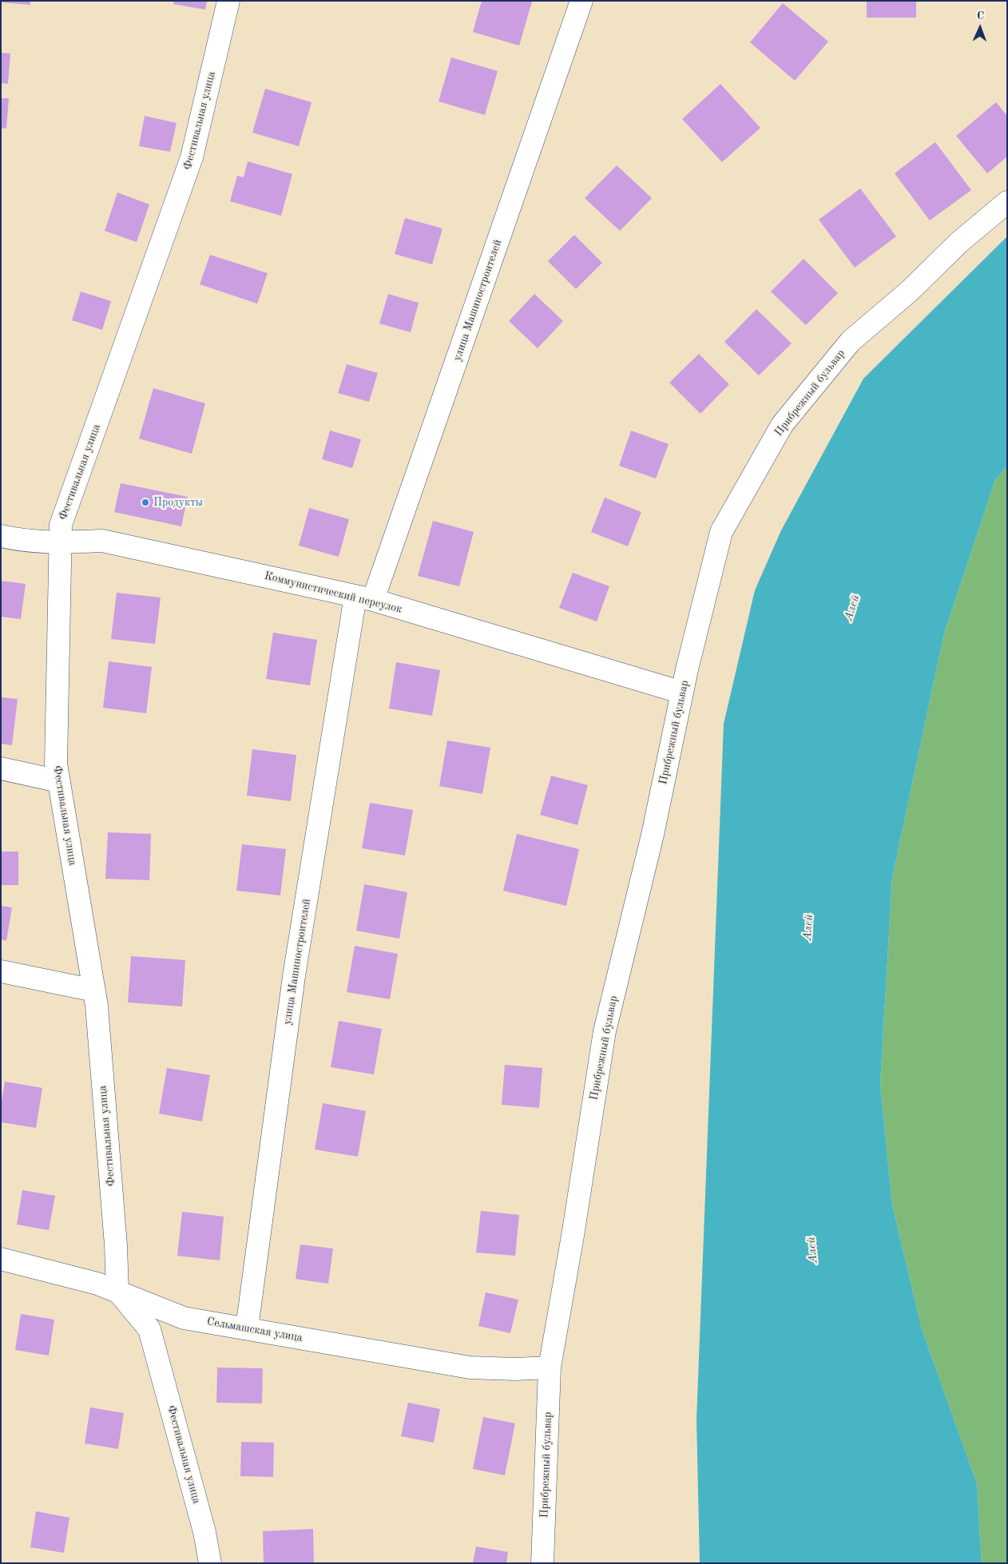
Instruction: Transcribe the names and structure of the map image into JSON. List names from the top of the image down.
{
  "streets": {
    "street": [
      "Фестивальная улица",
      "улица Машиностроителей",
      "Прибрежный бульвар",
      "Коммунистический переулок",
      "Сельмашская улица"
    ]
  },
  "crossings": [
    ["Фестивальная улица", "Коммунистический переулок"],
    ["Фестивальная улица", "Сельмашская улица"],
    ["улица Машиностроителей", "Коммунистический переулок"],
    ["улица Машиностроителей", "Сельмашская улица"],
    ["Прибрежный бульвар", "Коммунистический переулок"],
    ["Прибрежный бульвар", "Сельмашская улица"]
  ],
  "water": ["Алей"],
  "places": ["Продукты"],
  "north": "top"
}
